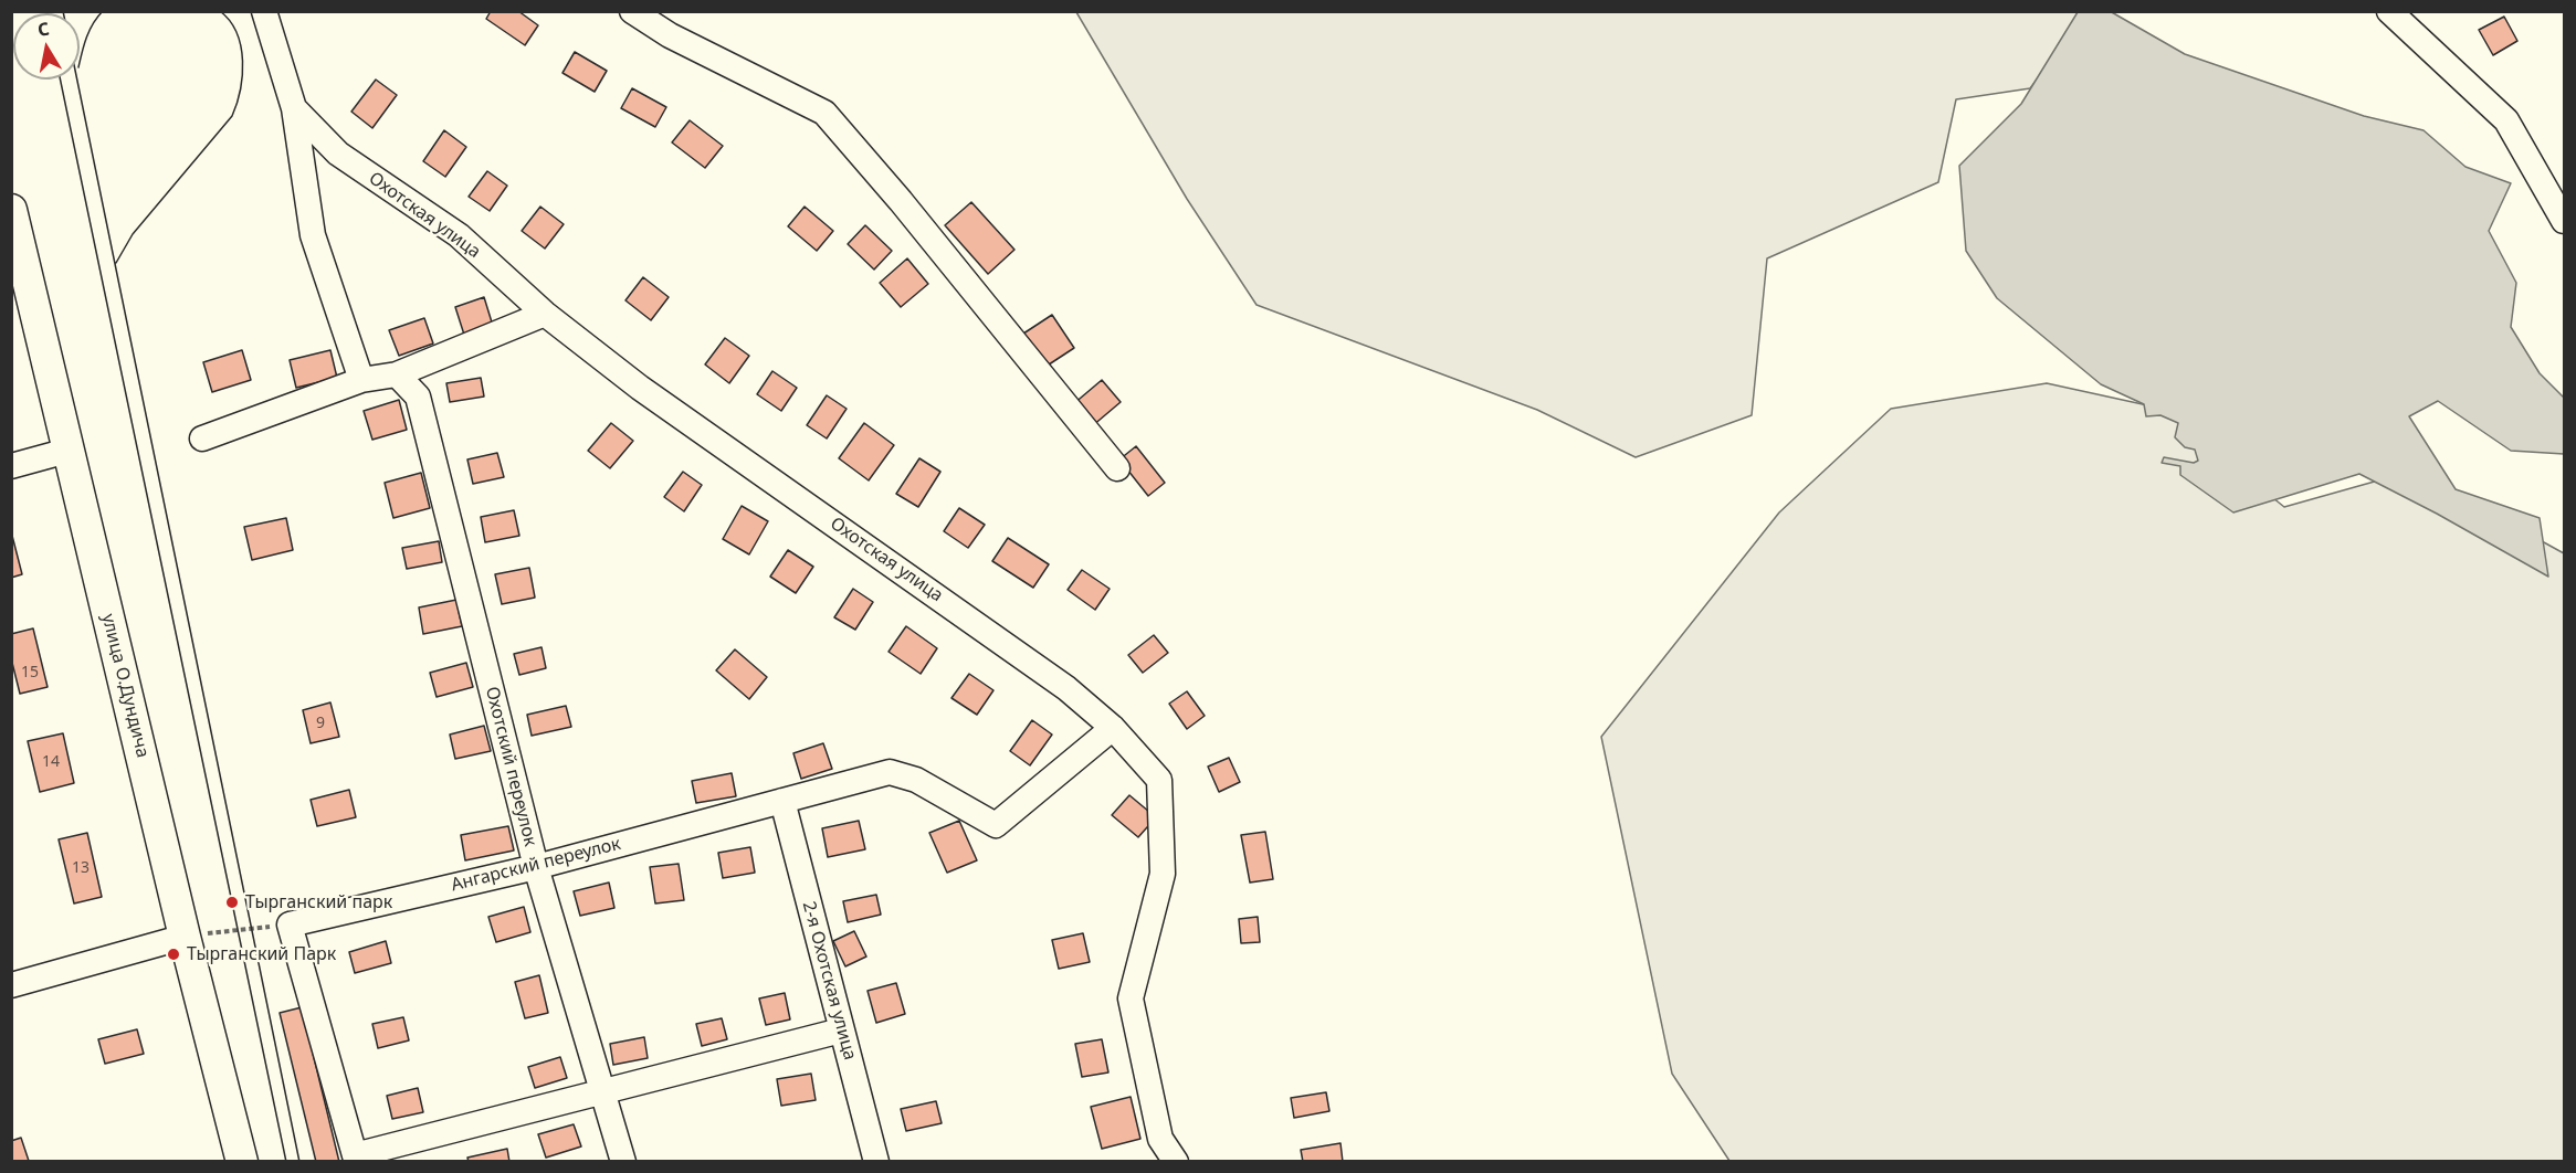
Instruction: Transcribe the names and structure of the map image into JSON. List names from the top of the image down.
{
  "streets": {
    "main road": ["улица О.Дундича"],
    "street": [
      "Охотская улица",
      "Охотский переулок",
      "Ангарский переулок",
      "2-я Охотская улица"
    ]
  },
  "crossings": [
    ["Охотская улица", "Ангарский переулок"],
    ["Охотский переулок", "Ангарский переулок"],
    ["Ангарский переулок", "2-я Охотская улица"]
  ],
  "places": ["Тырганский парк", "Тырганский Парк"],
  "house_numbers": [
    "15",
    "9",
    "14",
    "13"
  ],
  "north": "top"
}
